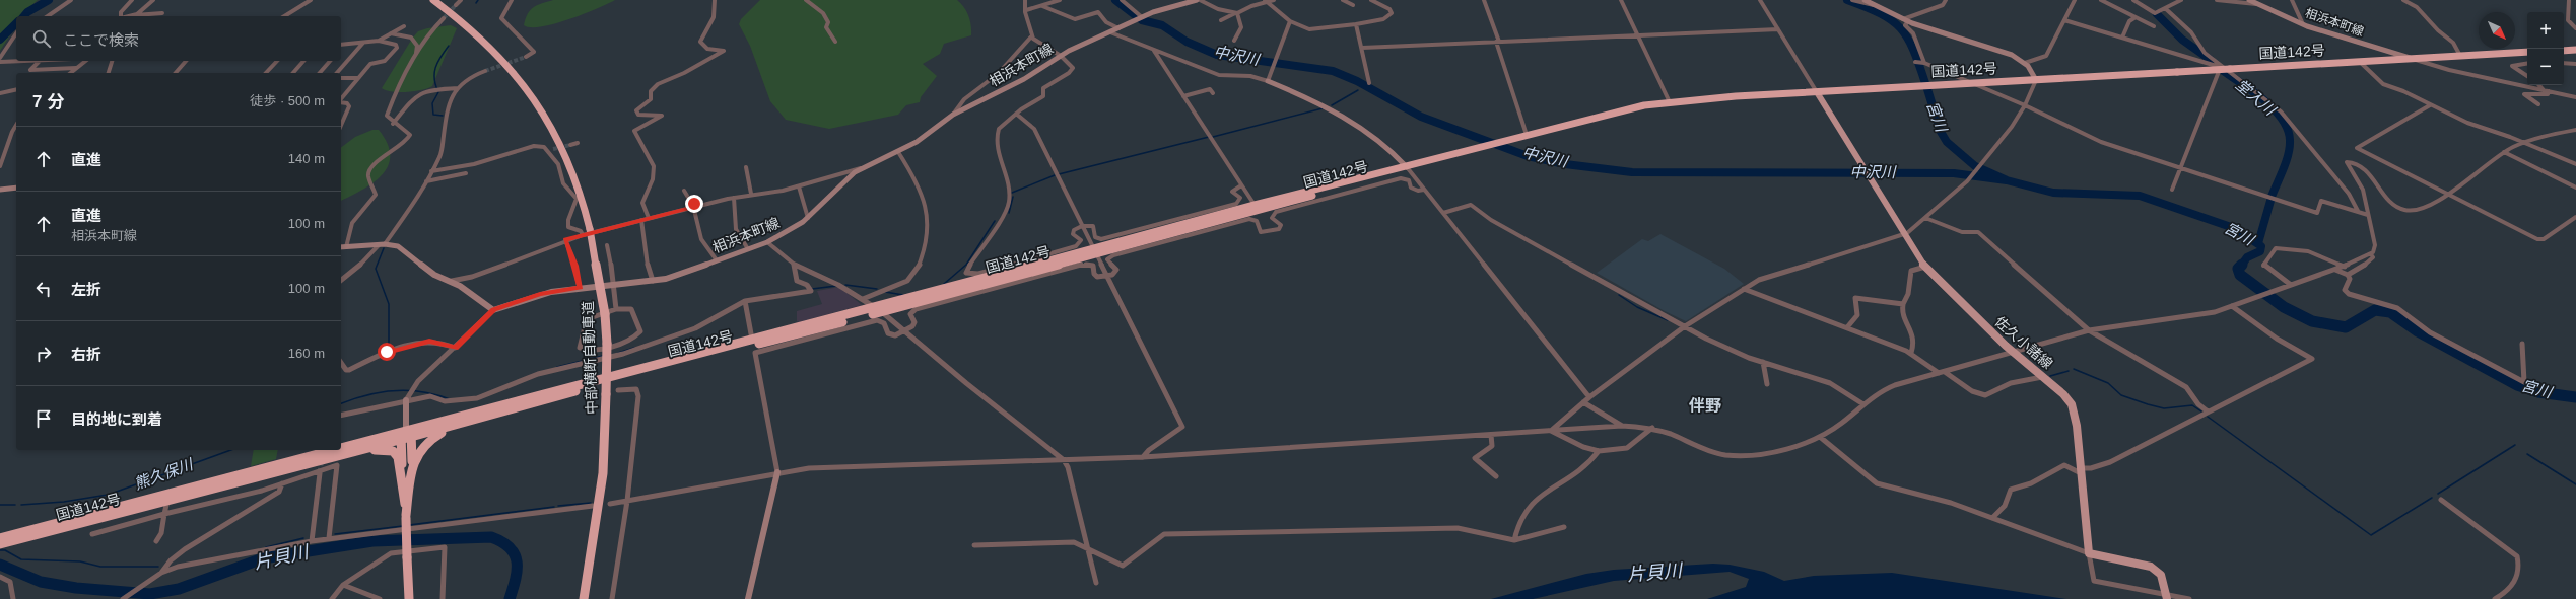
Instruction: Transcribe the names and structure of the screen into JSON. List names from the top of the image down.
{
  "streets": {
    "highway": ["国道142号", "中部横断自動車道"],
    "main road": ["相浜本町線", "佐久小諸線"]
  },
  "crossings": [
    ["相浜本町線", "国道142号"],
    ["国道142号", "佐久小諸線"]
  ],
  "districts": ["伴野"],
  "water": [
    "中沢川",
    "堂入川",
    "宮川",
    "熊久保川",
    "片貝川"
  ],
  "north": "bottom right",
  "page": {
    "map_buttons": ["+", "−"],
    "search": "ここで検索",
    "heading": ["7 分", "徒歩 · 500 m"],
    "list": [
      ["直進", "140 m"],
      ["直進", "相浜本町線", "100 m"],
      ["左折", "100 m"],
      ["右折", "160 m"],
      "目的地に到着"
    ]
  }
}
